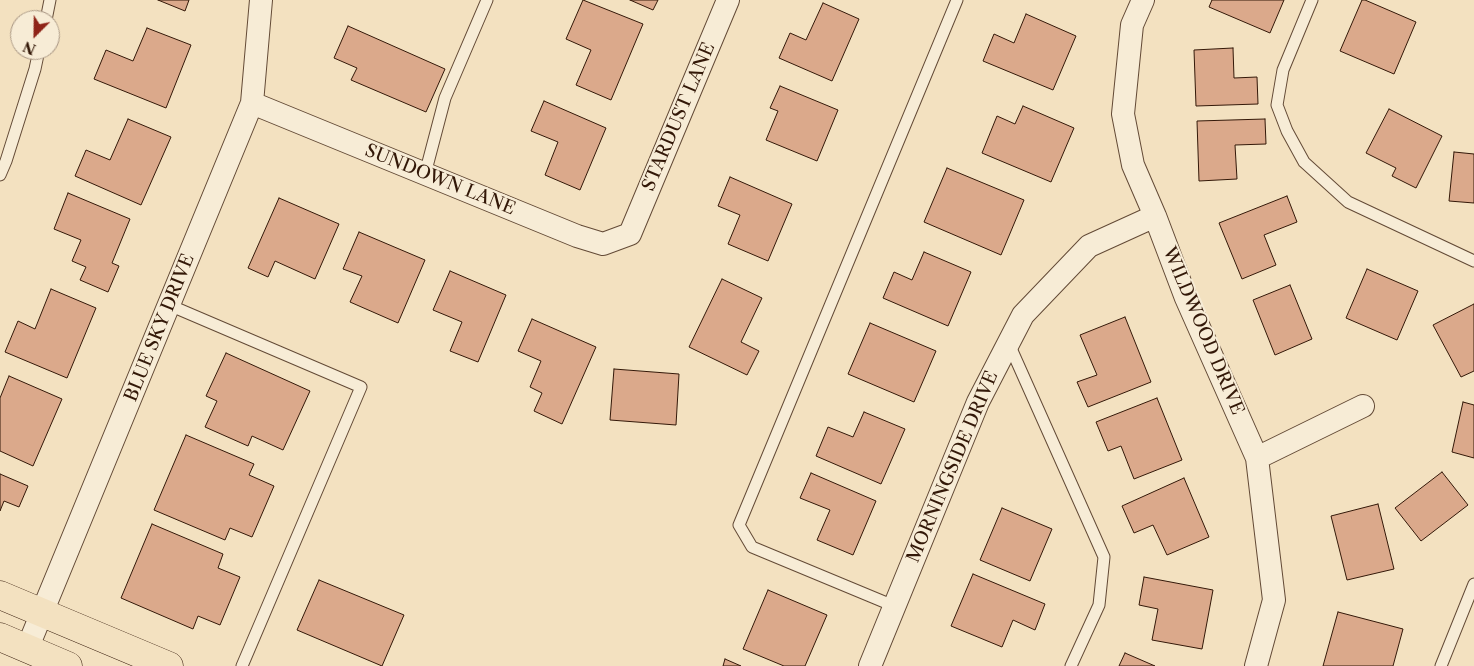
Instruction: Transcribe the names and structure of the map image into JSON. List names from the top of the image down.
{
  "streets": {
    "street": [
      "STARDUST LANE",
      "SUNDOWN LANE",
      "BLUE SKY DRIVE",
      "WILDWOOD DRIVE",
      "MORNINGSIDE DRIVE"
    ]
  },
  "crossings": [
    ["STARDUST LANE", "SUNDOWN LANE"],
    ["SUNDOWN LANE", "BLUE SKY DRIVE"],
    ["WILDWOOD DRIVE", "MORNINGSIDE DRIVE"]
  ],
  "north": "bottom left"
}
